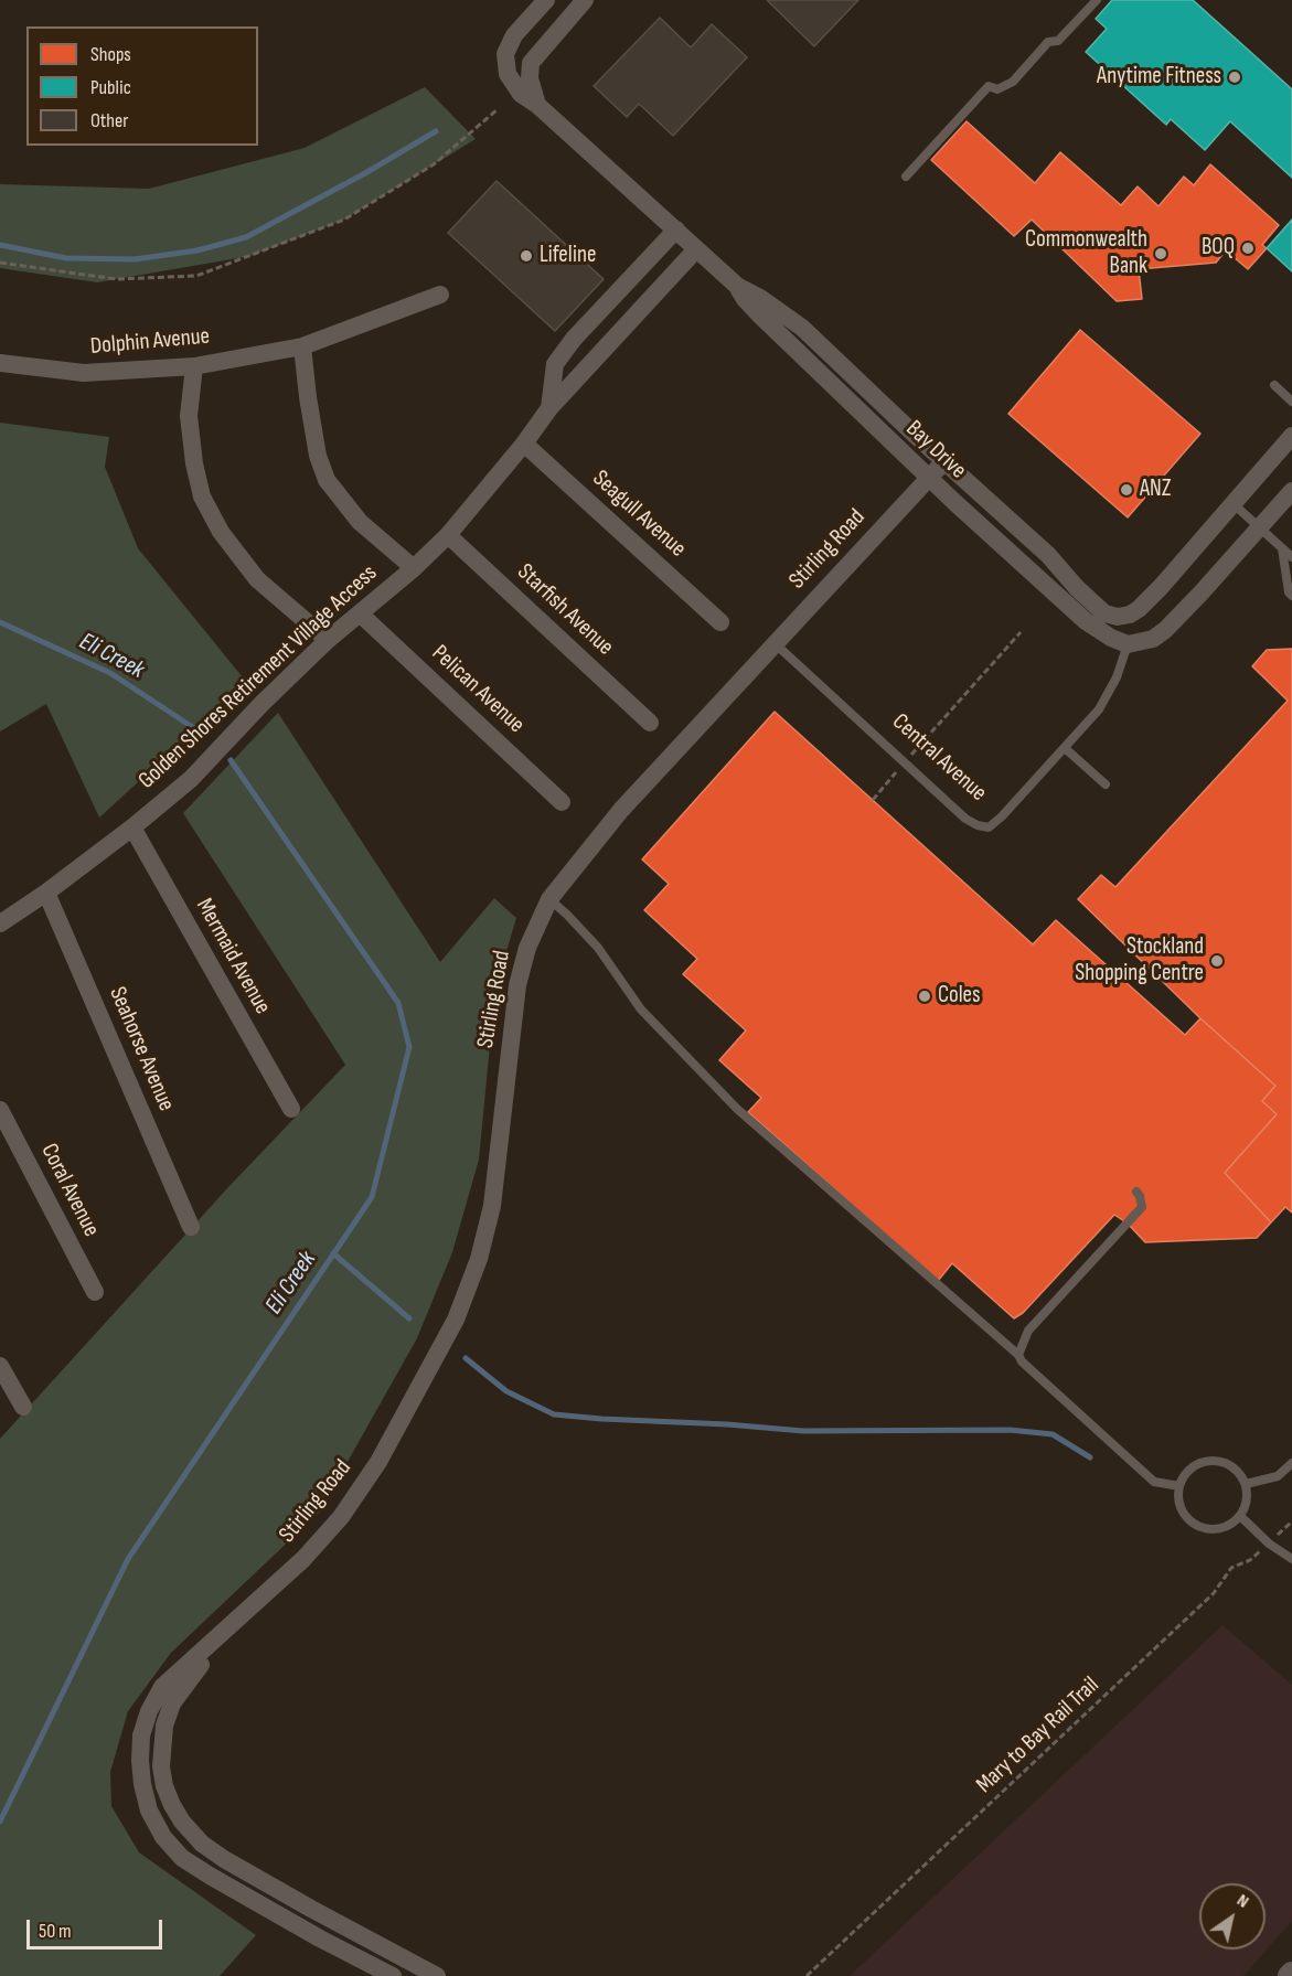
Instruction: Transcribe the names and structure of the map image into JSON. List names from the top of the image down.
{
  "streets": {
    "street": [
      "Dolphin Avenue",
      "Bay Drive",
      "Seagull Avenue",
      "Stirling Road",
      "Starfish Avenue",
      "Golden Shores Retirement Village Access",
      "Pelican Avenue",
      "Mermaid Avenue",
      "Seahorse Avenue",
      "Coral Avenue"
    ],
    "lane": ["Central Avenue"],
    "path": ["Mary to Bay Rail Trail"]
  },
  "crossings": [
    ["Bay Drive", "Stirling Road"],
    ["Bay Drive", "Golden Shores Retirement Village Access"],
    ["Bay Drive", "Central Avenue"],
    ["Seagull Avenue", "Golden Shores Retirement Village Access"],
    ["Stirling Road", "Central Avenue"],
    ["Starfish Avenue", "Golden Shores Retirement Village Access"],
    ["Golden Shores Retirement Village Access", "Pelican Avenue"],
    ["Golden Shores Retirement Village Access", "Mermaid Avenue"],
    ["Golden Shores Retirement Village Access", "Seahorse Avenue"]
  ],
  "water": ["Eli Creek"],
  "places": [
    "Anytime Fitness",
    "BOQ",
    "Commonwealth Bank",
    "Lifeline",
    "ANZ",
    "Stockland Shopping Centre",
    "Coles"
  ],
  "legend": ["Shops", "Public", "Other"],
  "scale_bar": "50 m",
  "north": "top right"
}
